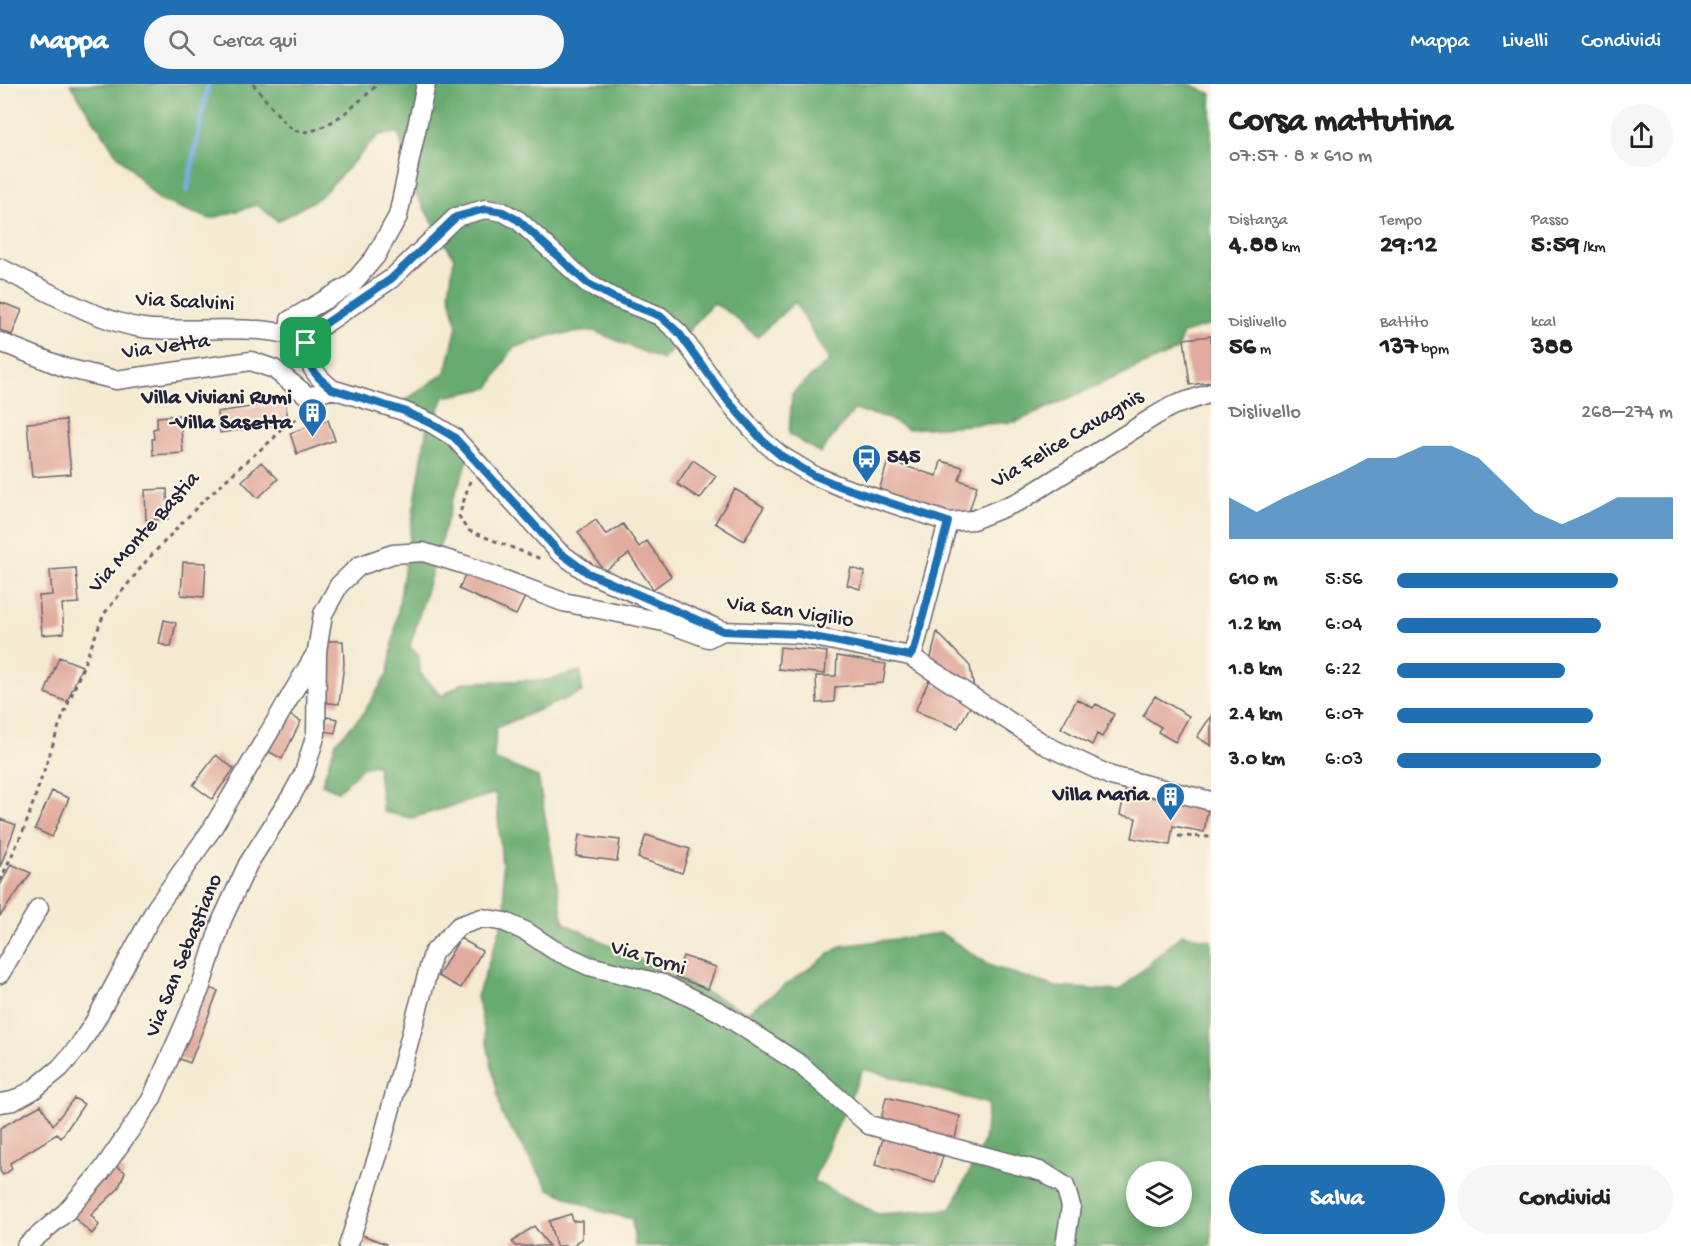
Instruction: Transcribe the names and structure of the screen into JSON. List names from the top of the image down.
{
  "streets": {
    "street": [
      "Via Scalvini",
      "Via Vetta",
      "Via Felice Cavagnis",
      "Via San Vigilio",
      "Via San Sebastiano",
      "Via Torni"
    ],
    "path": ["Via Monte Bastia"]
  },
  "crossings": [
    ["Via Scalvini", "Via Felice Cavagnis"],
    ["Via Vetta", "Via San Vigilio"],
    ["Via San Vigilio", "Via San Sebastiano"]
  ],
  "places": {
    "building": ["Villa Viviani Rumi -Villa Sasetta", "Villa Maria"],
    "bus stop": ["545"]
  },
  "page": {
    "header": "Mappa",
    "search": "Cerca qui",
    "nav": ["Mappa", "Livelli", "Condividi"],
    "heading": ["Corsa mattutina", "07:57 · 8 × 610 m"],
    "stats": [
      ["Distanza", "4.88 km"],
      ["Tempo", "29:12"],
      ["Passo", "5:59 /km"],
      ["Dislivello", "56 m"],
      ["Battito", "137 bpm"],
      ["kcal", "388"]
    ],
    "chart": ["Dislivello", "268–274 m"],
    "list": [
      {
        "name": "610 m",
        "note": "5:56"
      },
      {
        "name": "1.2 km",
        "note": "6:04"
      },
      {
        "name": "1.8 km",
        "note": "6:22"
      },
      {
        "name": "2.4 km",
        "note": "6:07"
      },
      {
        "name": "3.0 km",
        "note": "6:03"
      }
    ],
    "buttons": ["Salva", "Condividi"]
  }
}
